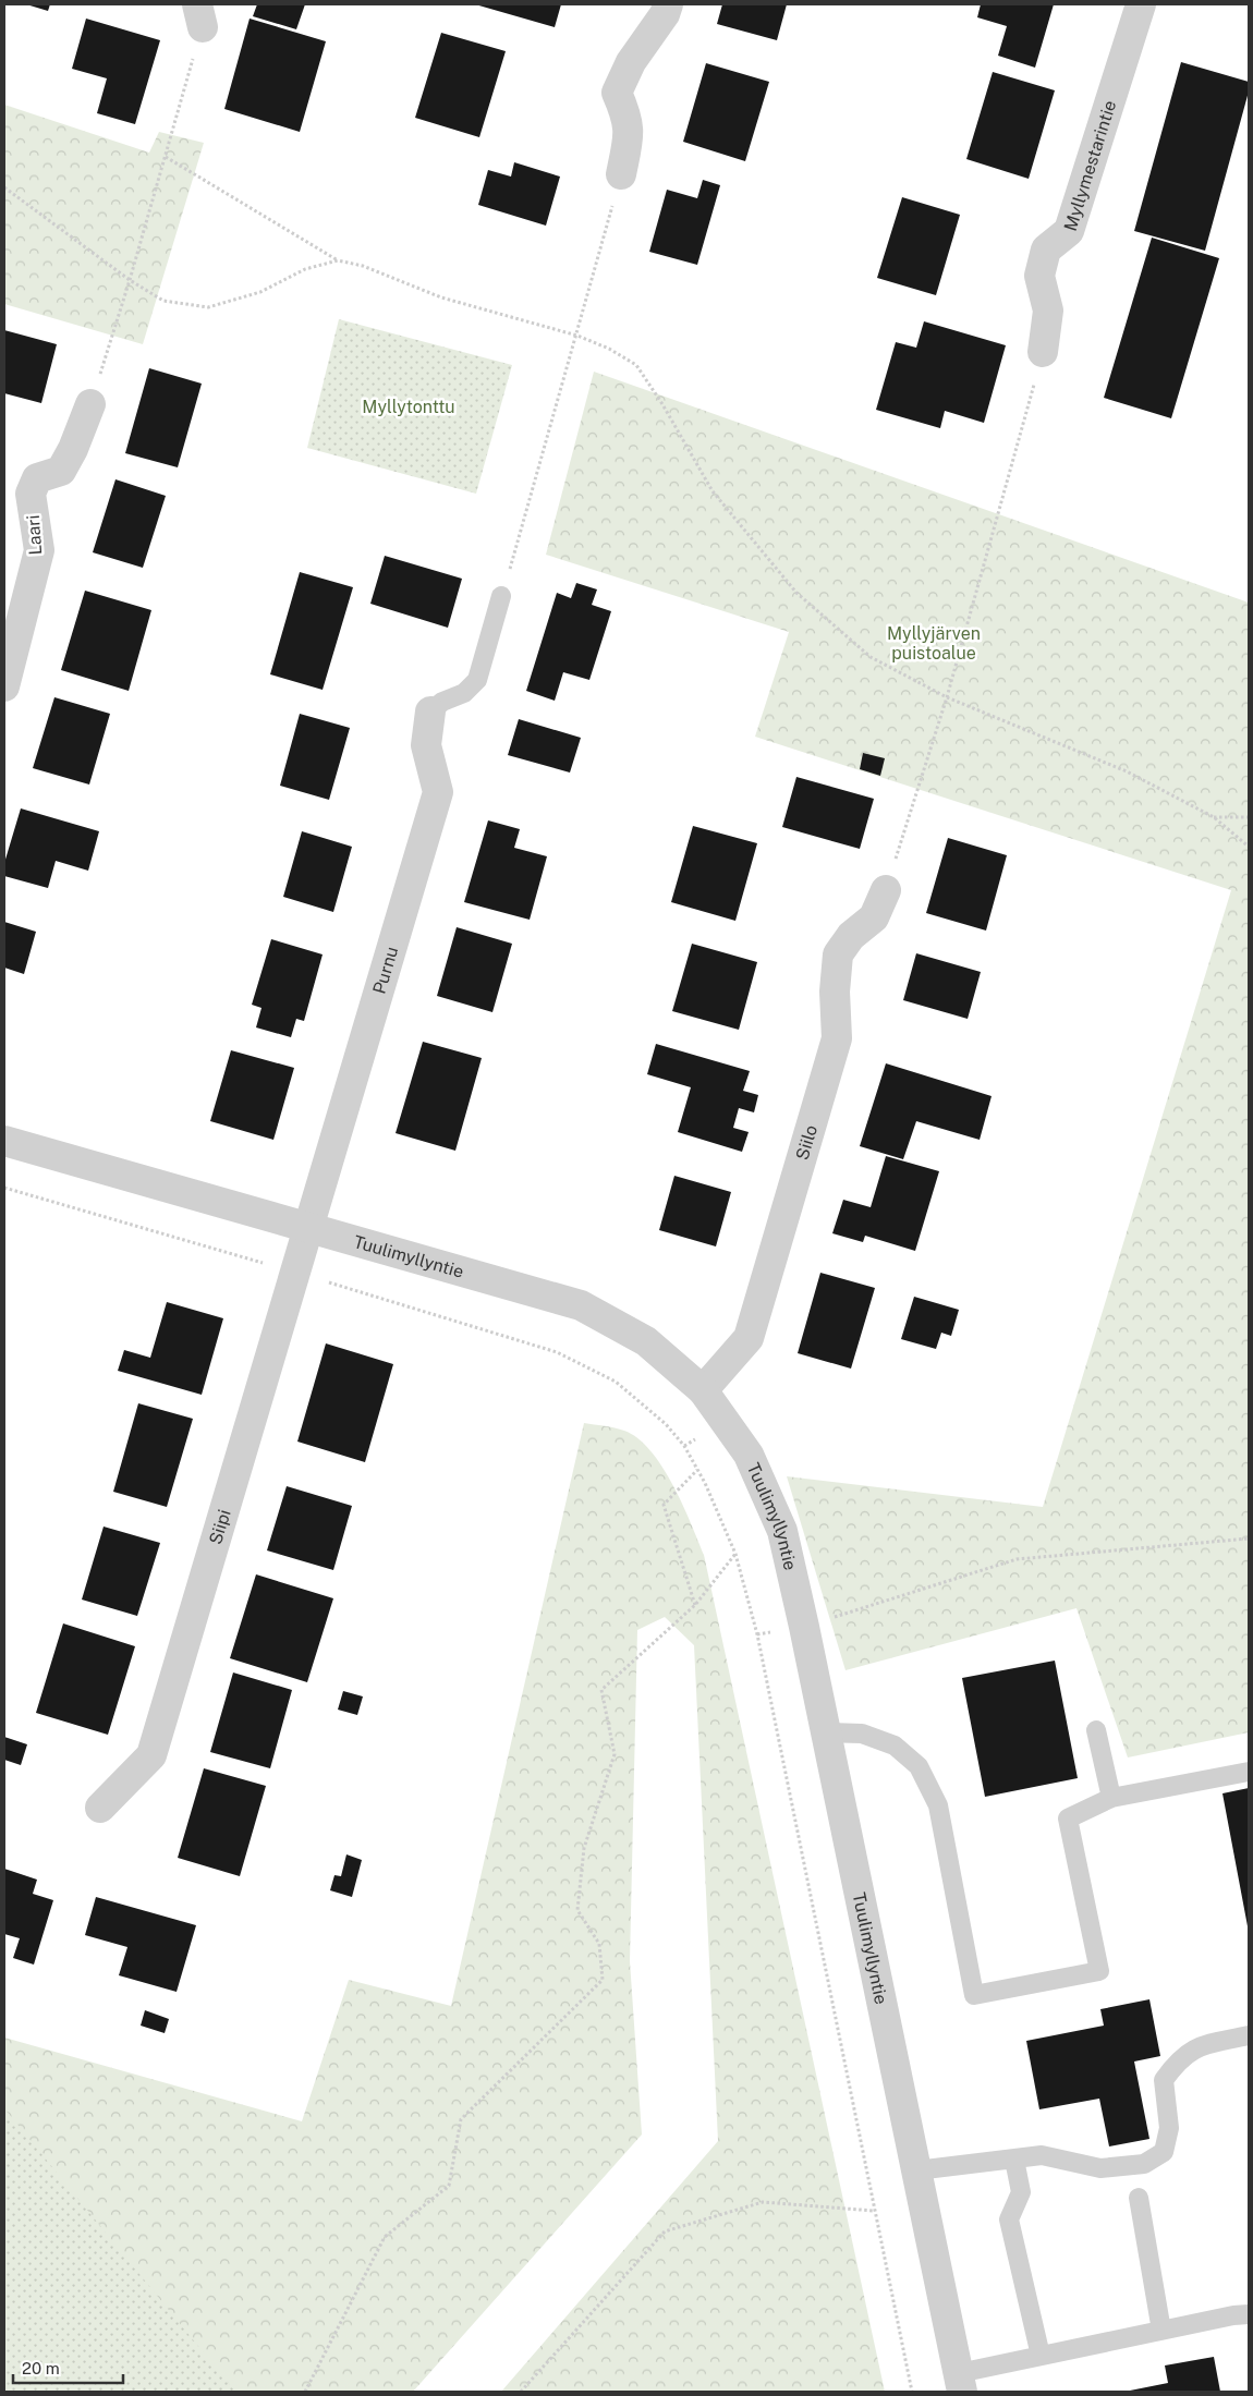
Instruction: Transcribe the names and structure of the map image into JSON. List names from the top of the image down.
{
  "streets": {
    "street": [
      "Myllymestarintie",
      "Laari",
      "Purnu",
      "Siilo",
      "Tuulimyllyntie",
      "Siipi"
    ]
  },
  "crossings": [
    ["Purnu", "Tuulimyllyntie"],
    ["Purnu", "Siipi"],
    ["Siilo", "Tuulimyllyntie"],
    ["Tuulimyllyntie", "Siipi"]
  ],
  "parks": ["Myllytonttu", "Myllyjärven puistoalue"],
  "scale_bar": "20 m"
}
